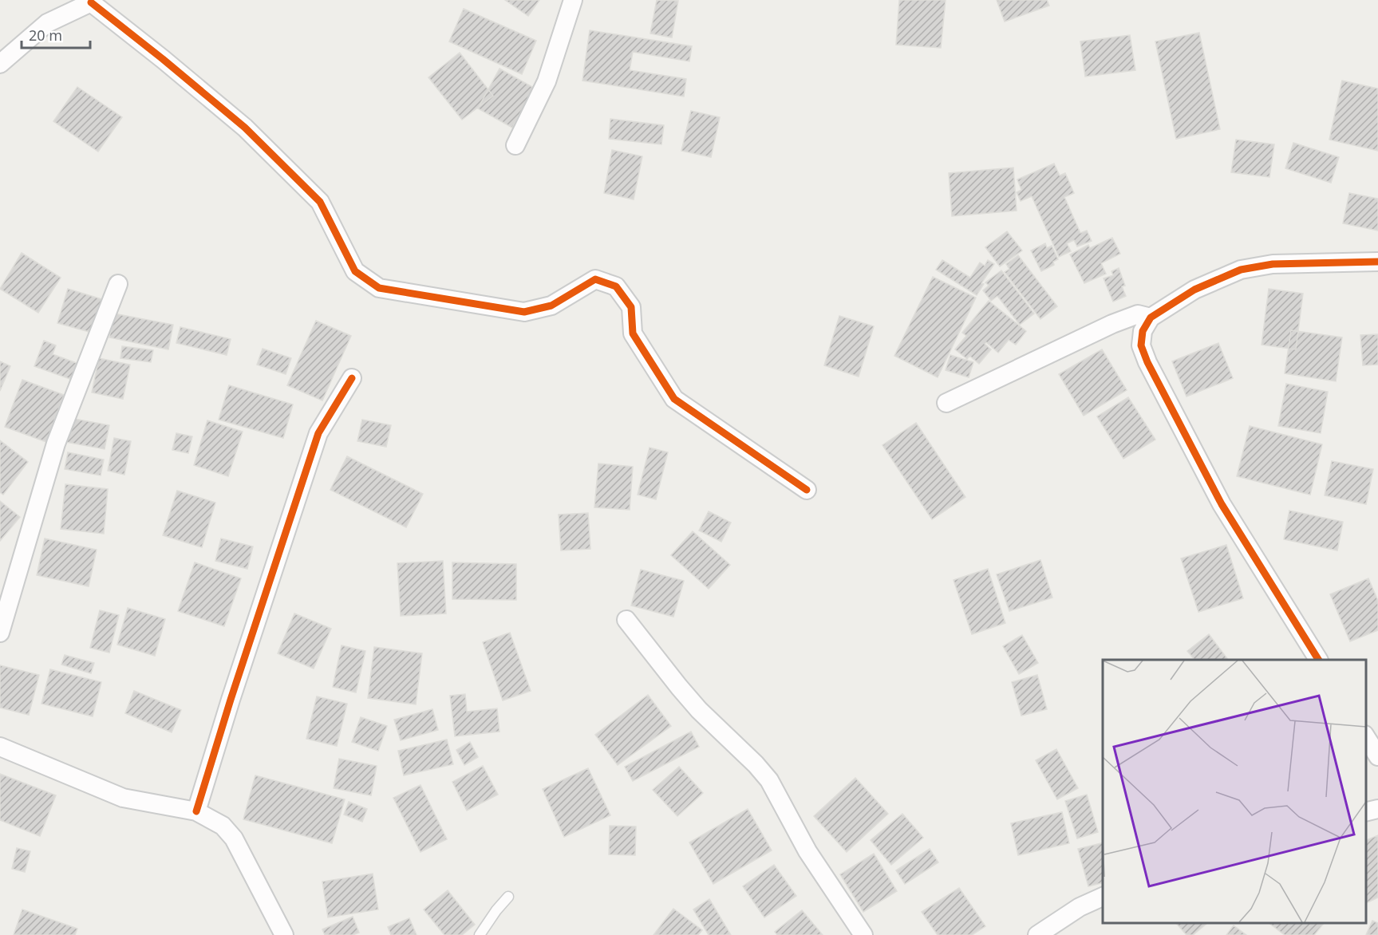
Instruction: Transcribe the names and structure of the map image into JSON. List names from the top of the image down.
{
  "scale_bar": "20 m"
}
